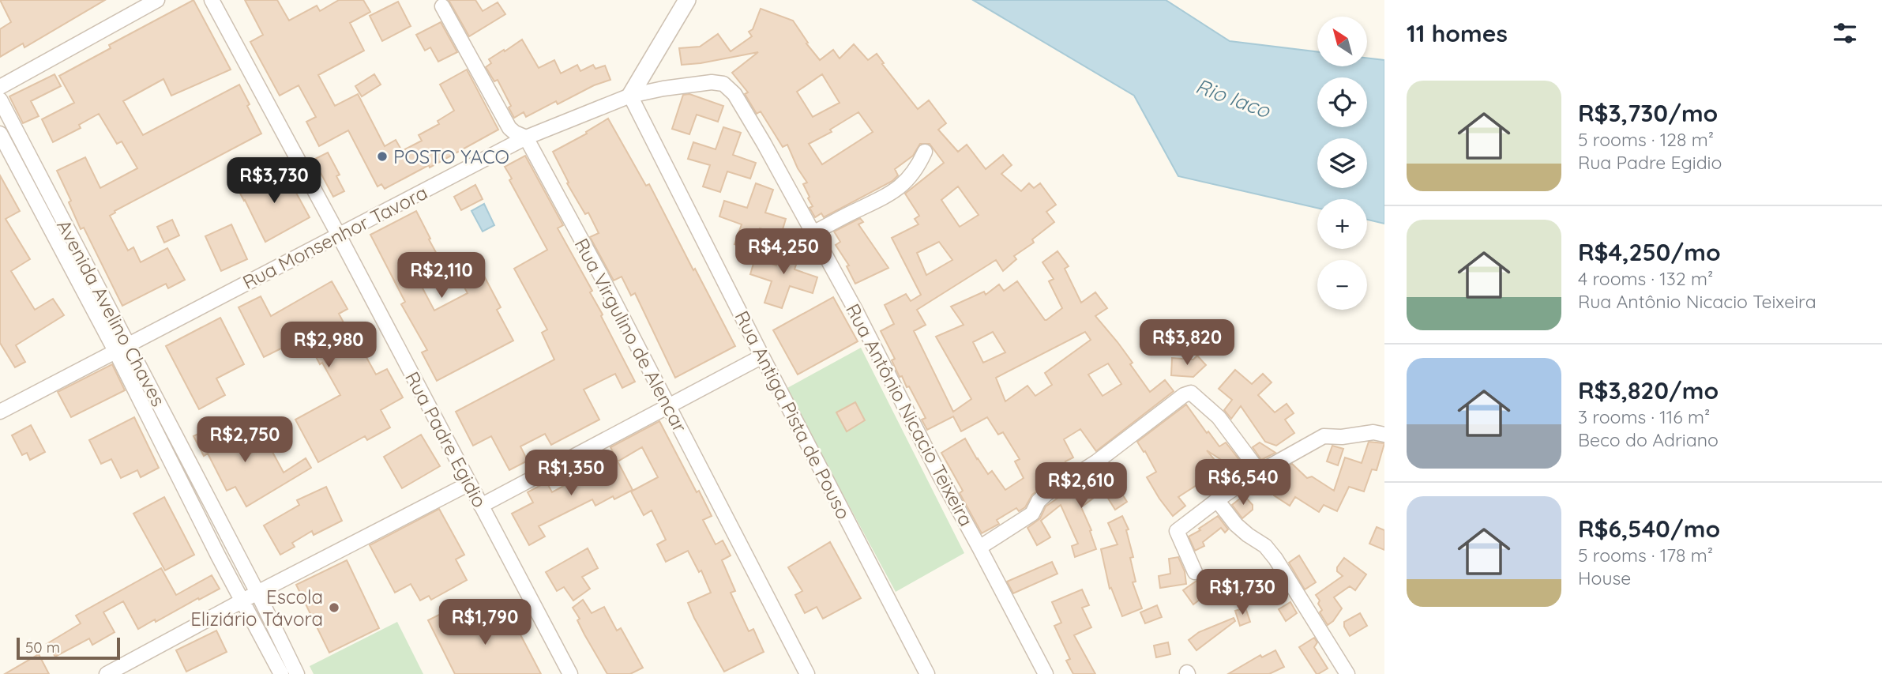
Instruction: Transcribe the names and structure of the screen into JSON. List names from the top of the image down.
{
  "streets": {
    "street": [
      "Rua Monsenhor Tavora",
      "Avenida Avelino Chaves",
      "Rua Virgulino de Alencar",
      "Rua Antiga Pista de Pouso",
      "Rua Antônio Nicacio Teixeira",
      "Rua Padre Egidio"
    ]
  },
  "crossings": [
    ["Rua Monsenhor Tavora", "Avenida Avelino Chaves"],
    ["Rua Monsenhor Tavora", "Rua Virgulino de Alencar"],
    ["Rua Monsenhor Tavora", "Rua Antiga Pista de Pouso"],
    ["Rua Monsenhor Tavora", "Rua Antônio Nicacio Teixeira"],
    ["Rua Monsenhor Tavora", "Rua Padre Egidio"]
  ],
  "water": ["Rio Iaco"],
  "places": ["POSTO YACO", "Escola Eliziário Távora"],
  "scale_bar": "50 m",
  "north": "top left",
  "page": {
    "heading": "11 homes",
    "map_buttons": ["+", "−"],
    "list": [
      {
        "name": "R$3,730/mo",
        "note": "5 rooms · 128 m² · Rua Padre Egidio"
      },
      {
        "name": "R$4,250/mo",
        "note": "4 rooms · 132 m² · Rua Antônio Nicacio Teixeira"
      },
      {
        "name": "R$3,820/mo",
        "note": "3 rooms · 116 m² · Beco do Adriano"
      },
      {
        "name": "R$6,540/mo",
        "note": "5 rooms · 178 m² · House"
      }
    ],
    "price": [
      "R$3,730",
      "R$4,250",
      "R$2,110",
      "R$3,820",
      "R$2,980",
      "R$2,750",
      "R$1,350",
      "R$6,540",
      "R$2,610",
      "R$1,730",
      "R$1,790"
    ],
    "scale": "50 m"
  }
}
